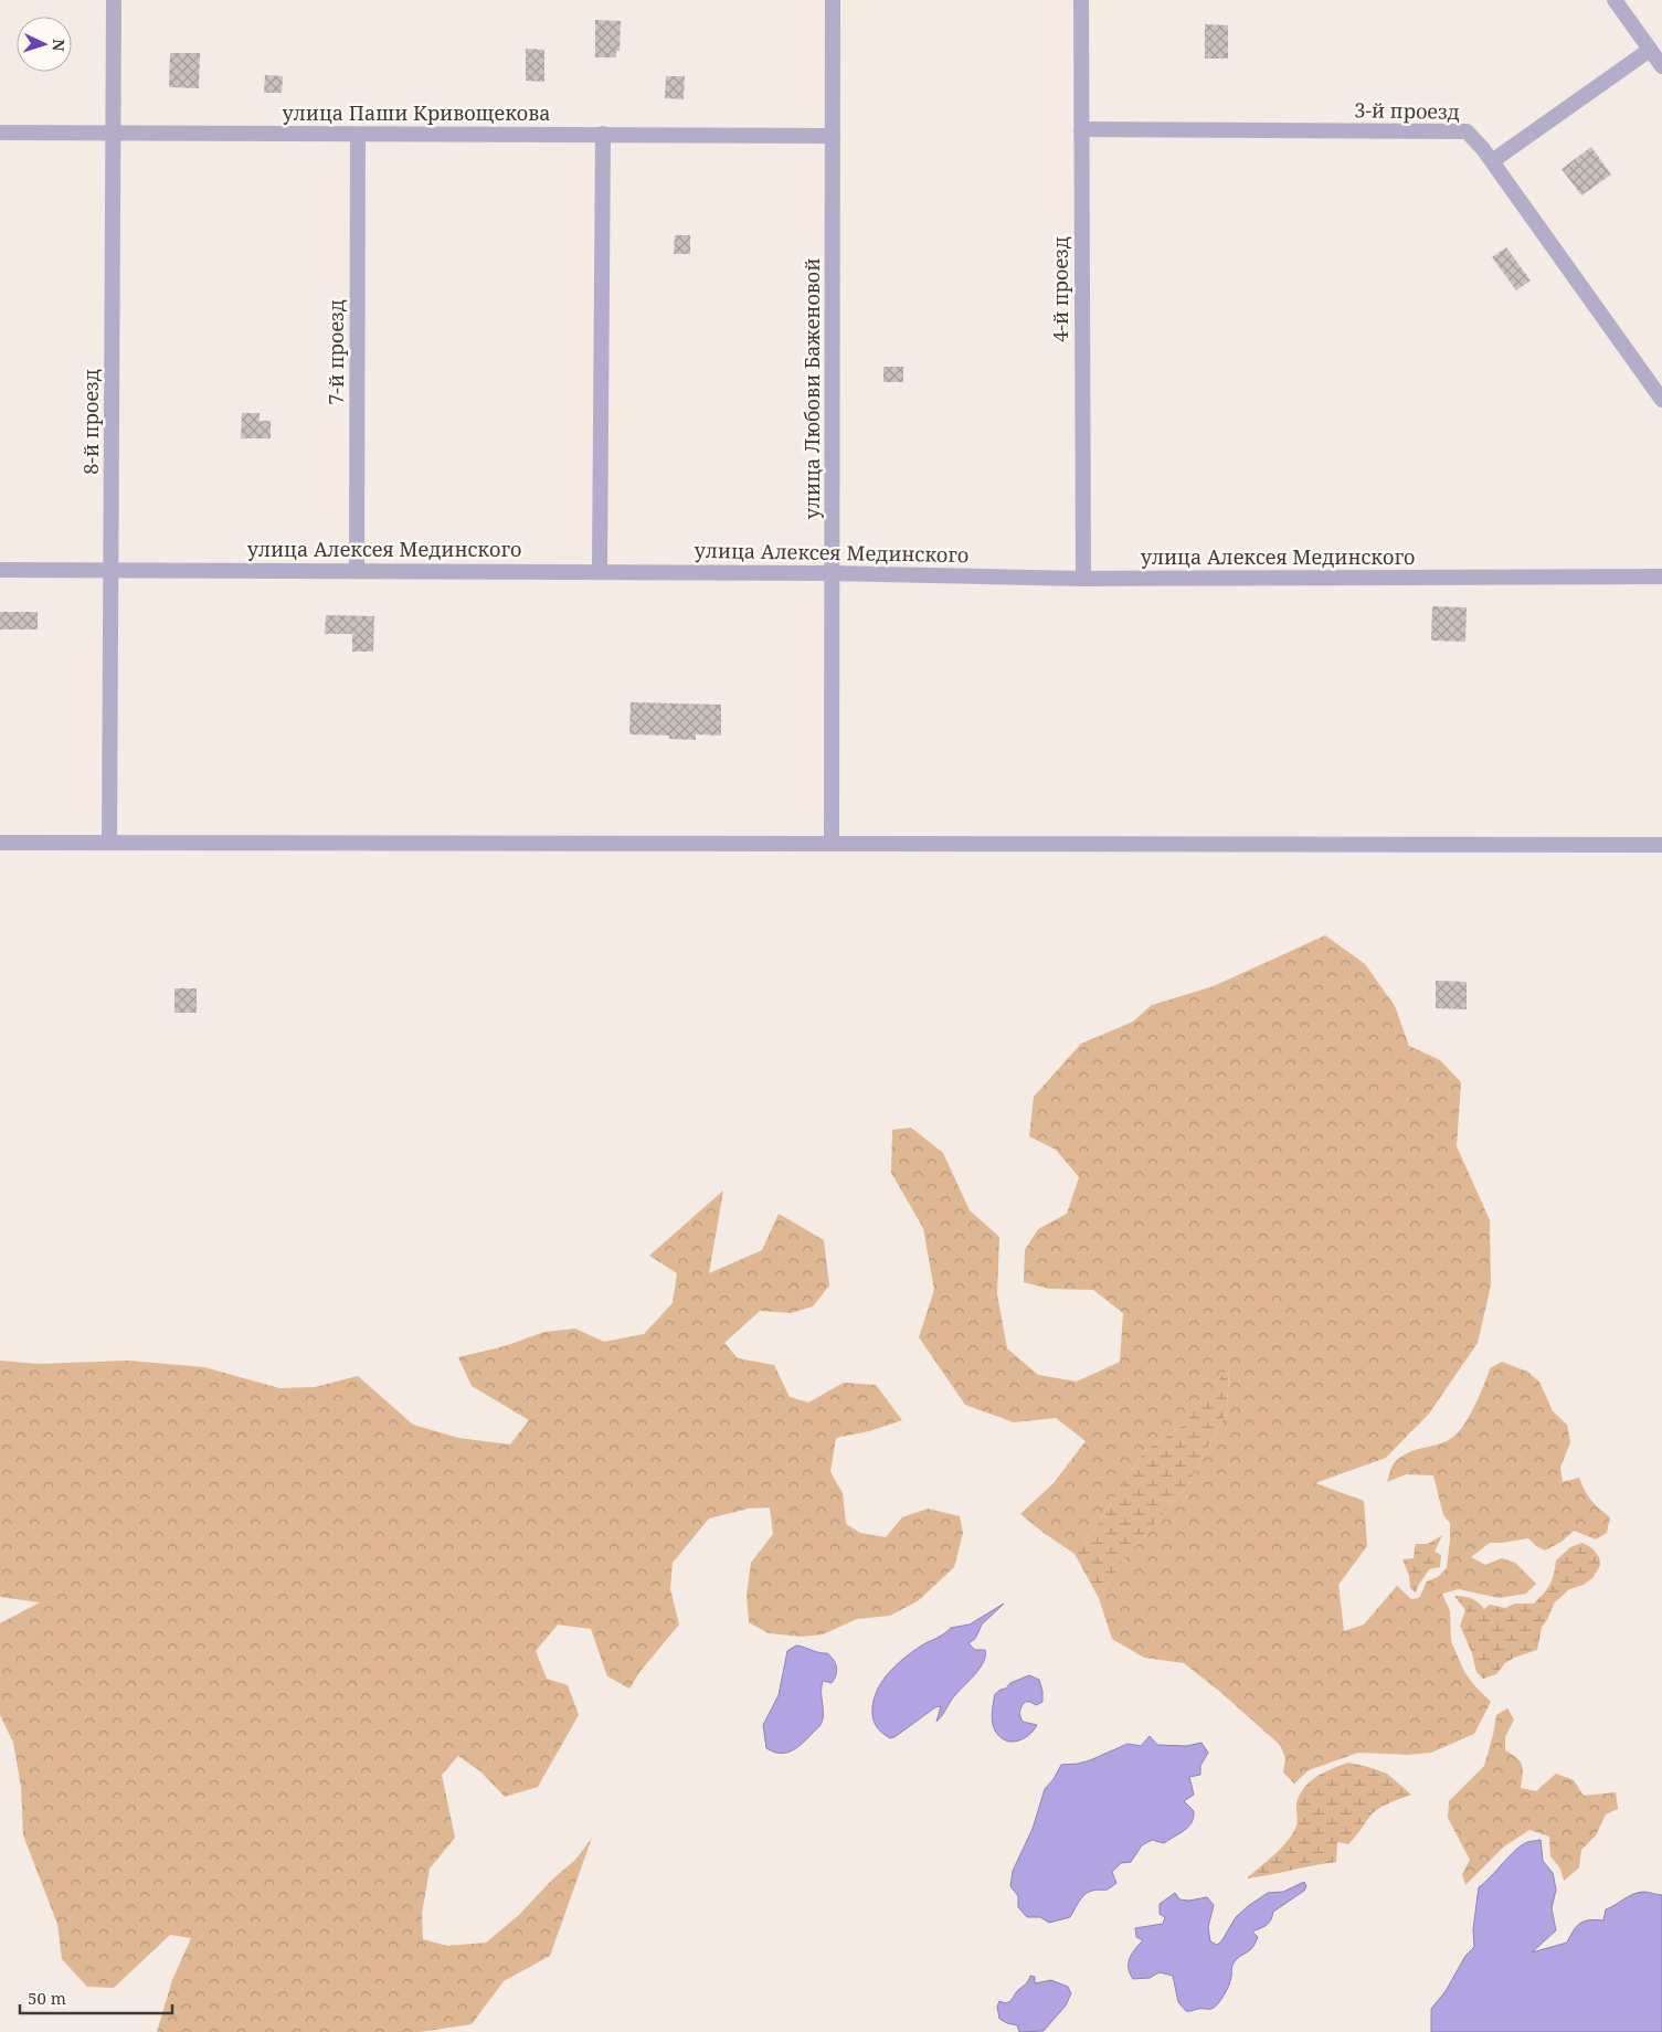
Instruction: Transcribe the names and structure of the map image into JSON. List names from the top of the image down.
{
  "streets": {
    "street": [
      "3-й проезд",
      "улица Паши Кривощекова",
      "4-й проезд",
      "7-й проезд",
      "улица Любови Баженовой",
      "8-й проезд",
      "улица Алексея Мединского"
    ]
  },
  "crossings": [
    ["3-й проезд", "4-й проезд"],
    ["улица Паши Кривощекова", "7-й проезд"],
    ["улица Паши Кривощекова", "улица Любови Баженовой"],
    ["улица Паши Кривощекова", "8-й проезд"],
    ["4-й проезд", "улица Алексея Мединского"],
    ["7-й проезд", "улица Алексея Мединского"],
    ["улица Любови Баженовой", "улица Алексея Мединского"],
    ["8-й проезд", "улица Алексея Мединского"]
  ],
  "scale_bar": "50 m",
  "north": "right"
}
